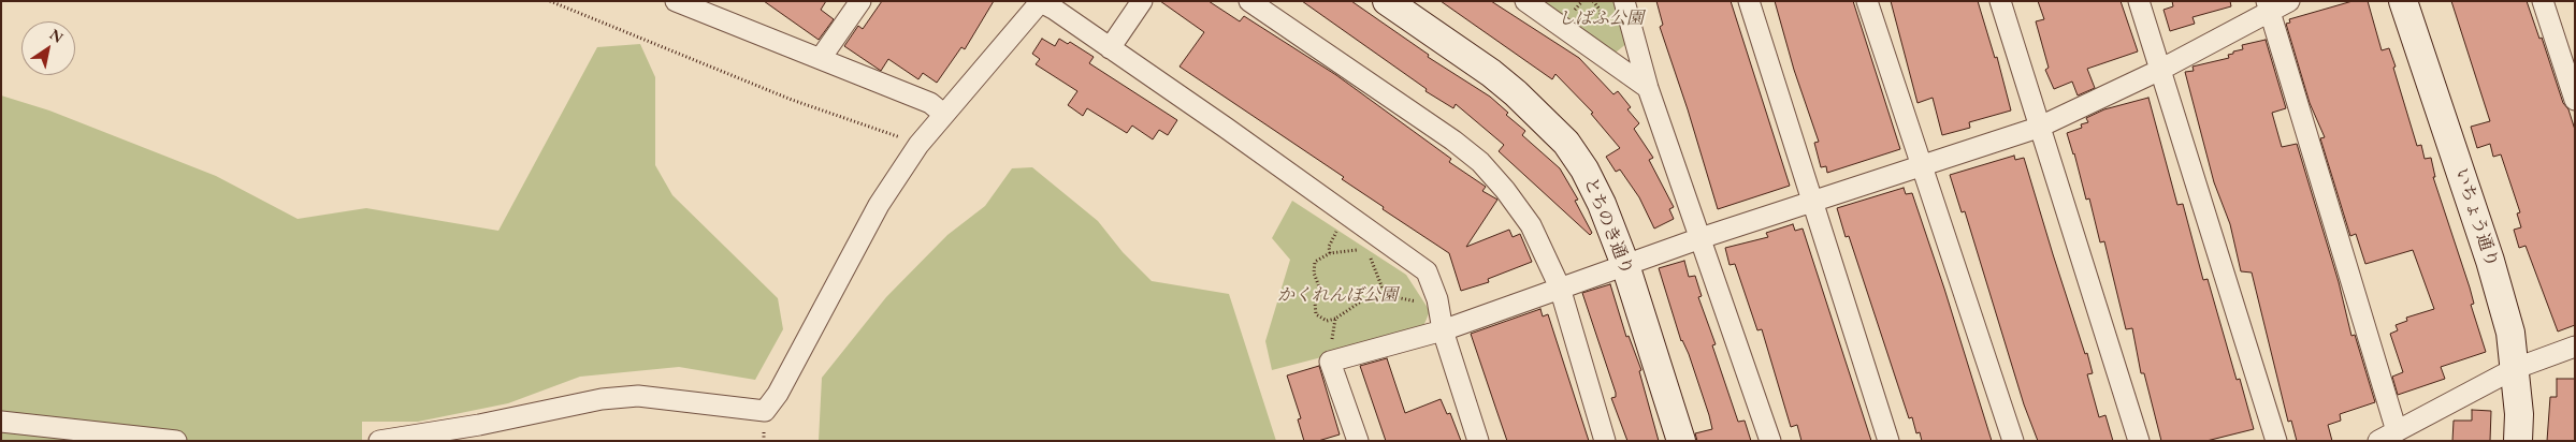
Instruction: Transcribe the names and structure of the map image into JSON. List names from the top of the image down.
{
  "streets": {
    "street": ["いちょう通り", "とちのき通り"]
  },
  "parks": ["しばふ公園", "かくれんぼ公園"],
  "north": "top right"
}
